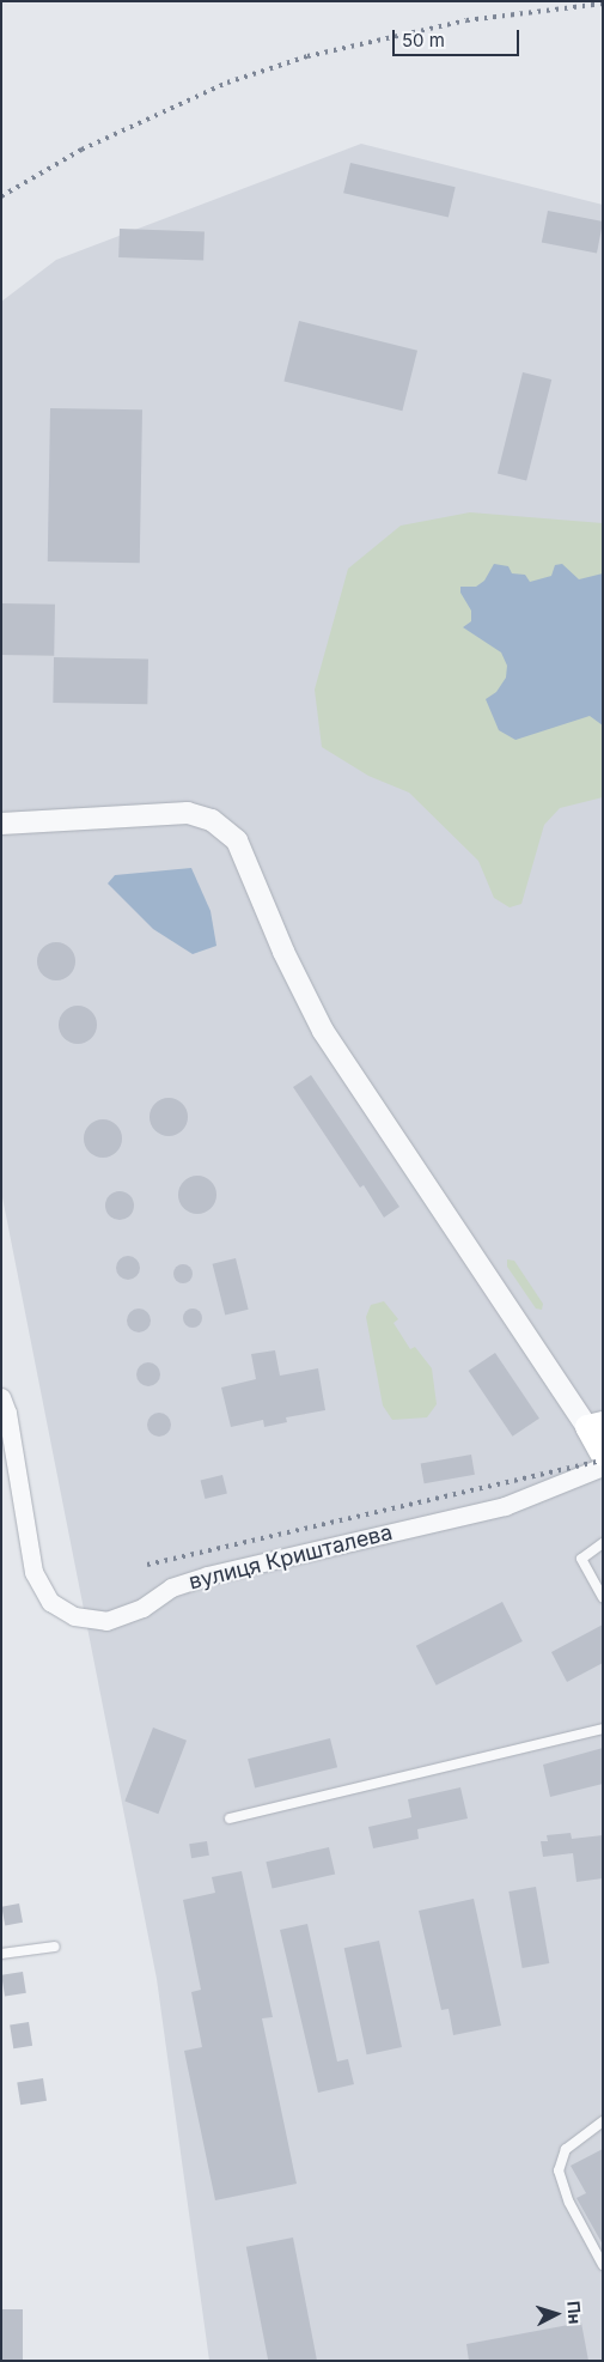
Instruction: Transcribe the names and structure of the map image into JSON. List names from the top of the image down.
{
  "streets": {
    "street": ["вулиця Кришталева"]
  },
  "scale_bar": "50 m",
  "north": "right"
}
